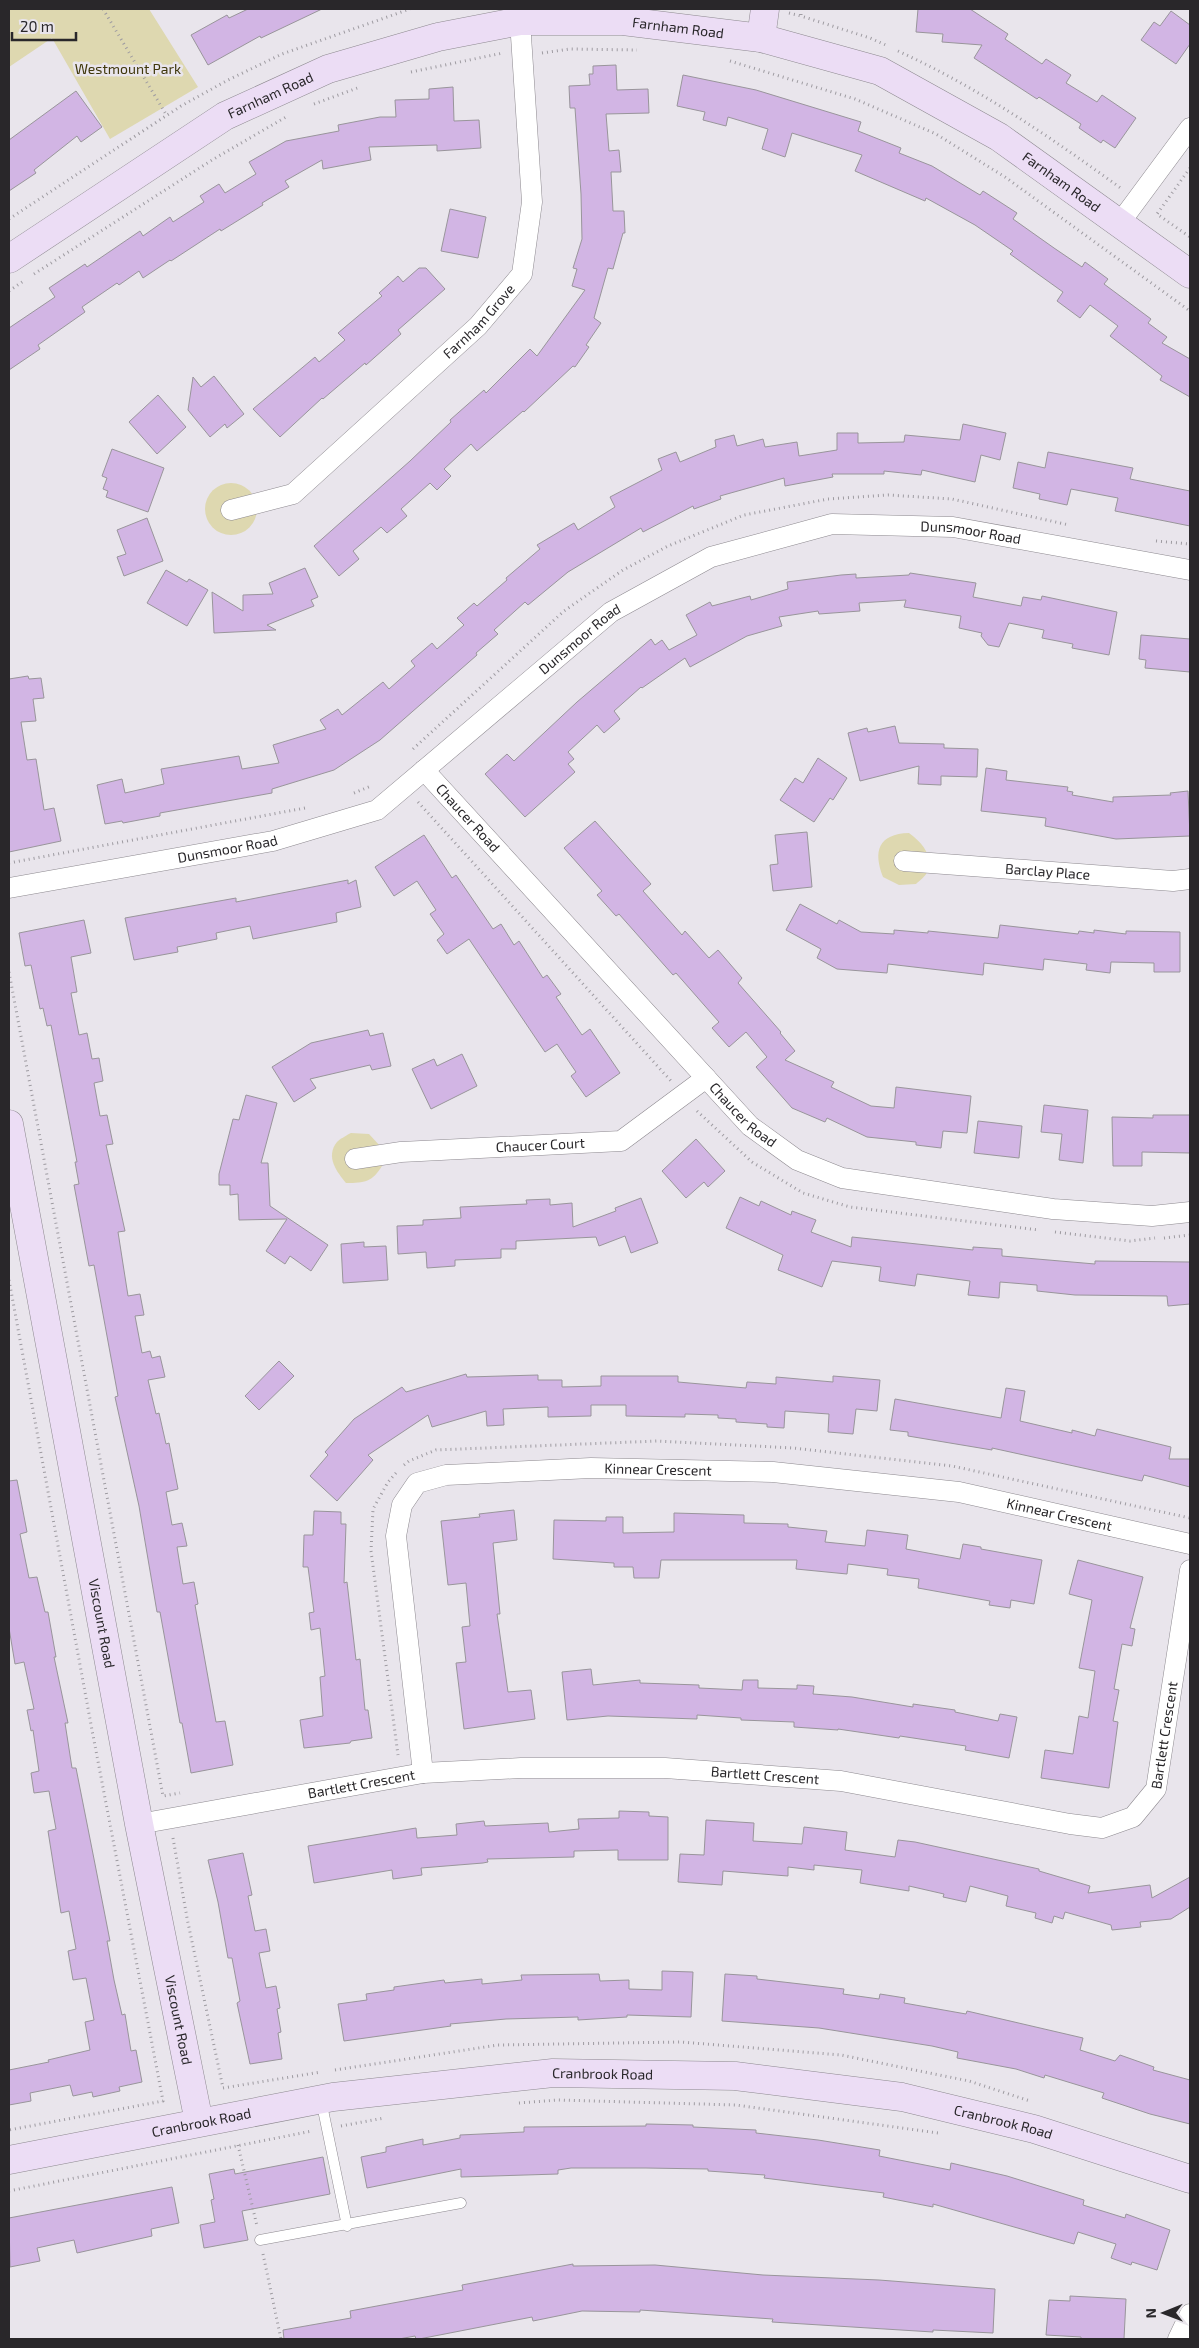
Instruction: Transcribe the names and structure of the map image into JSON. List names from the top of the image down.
{
  "streets": {
    "street": [
      "Farnham Road",
      "Farnham Grove",
      "Dunsmoor Road",
      "Chaucer Road",
      "Barclay Place",
      "Chaucer Court",
      "Kinnear Crescent",
      "Viscount Road",
      "Bartlett Crescent",
      "Cranbrook Road"
    ]
  },
  "crossings": [
    ["Farnham Road", "Farnham Grove"],
    ["Dunsmoor Road", "Chaucer Road"],
    ["Chaucer Road", "Chaucer Court"],
    ["Kinnear Crescent", "Bartlett Crescent"],
    ["Viscount Road", "Bartlett Crescent"],
    ["Viscount Road", "Cranbrook Road"]
  ],
  "parks": ["Westmount Park"],
  "scale_bar": "20 m",
  "north": "left"
}
